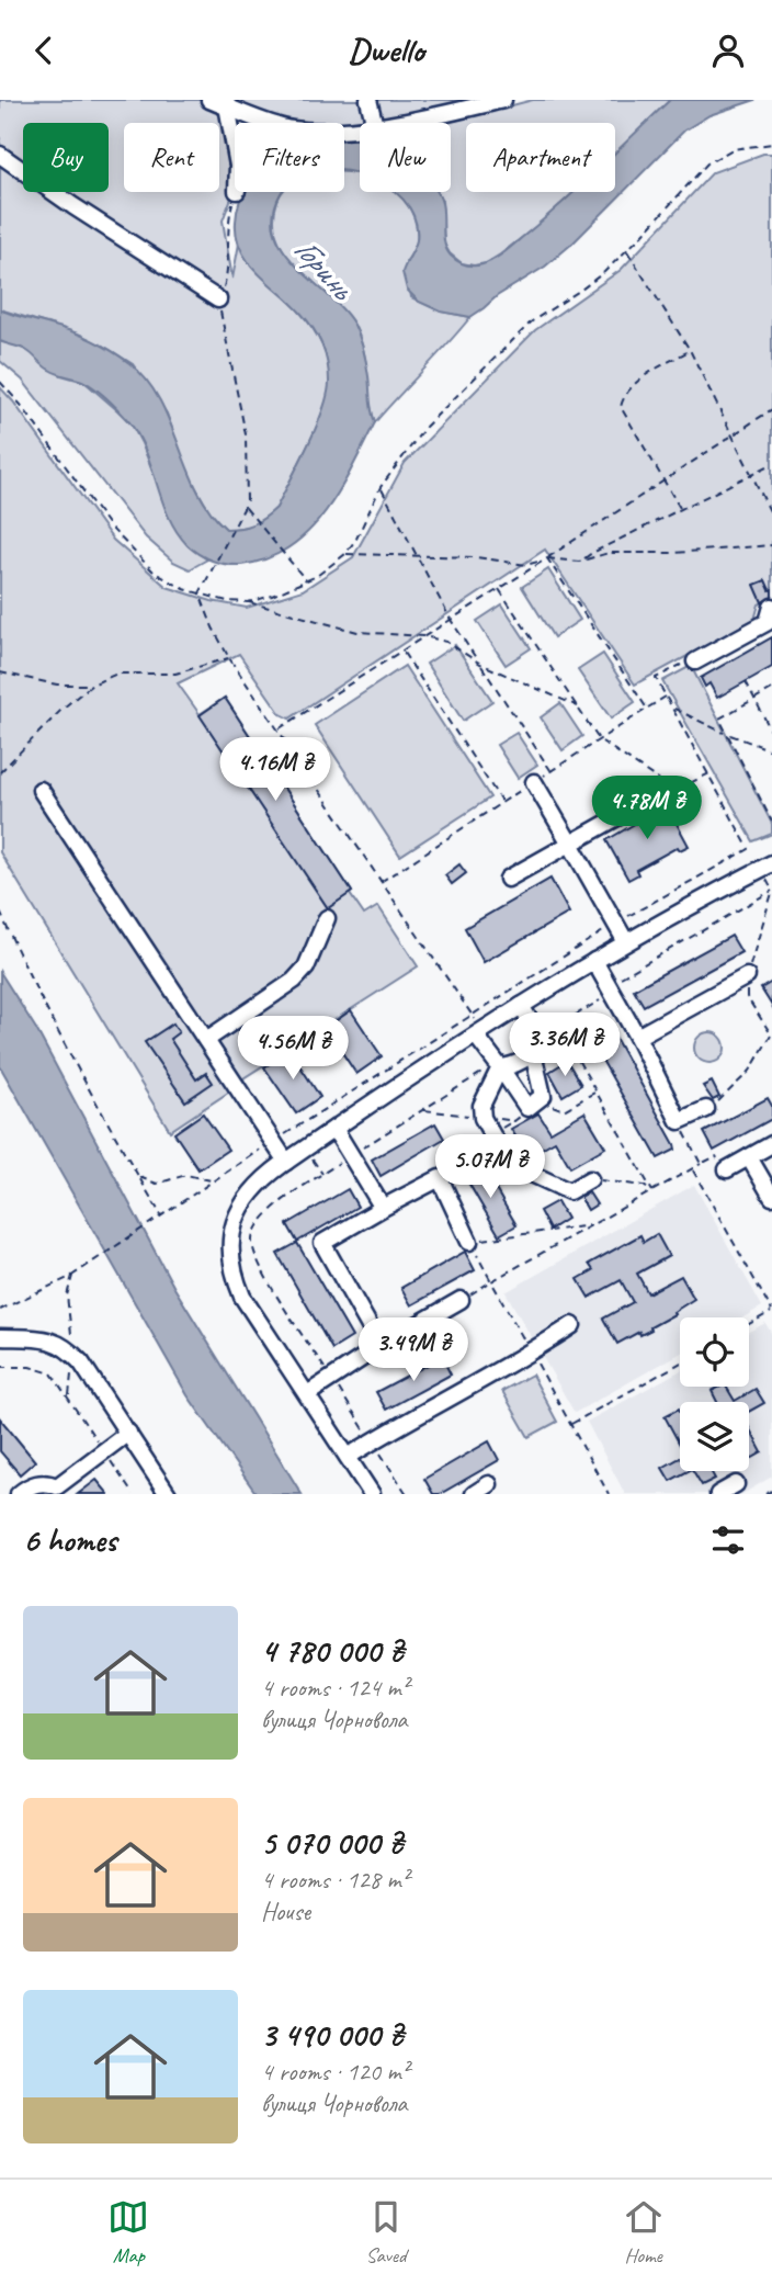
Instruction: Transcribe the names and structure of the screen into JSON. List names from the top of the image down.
{
  "water": ["Горинь"],
  "page": {
    "header": "Dwello",
    "chip": [
      "Buy",
      "Rent",
      "Filters",
      "New",
      "Apartment"
    ],
    "price": [
      "4.16M ₴",
      "4.78M ₴",
      "3.36M ₴",
      "4.56M ₴",
      "5.07M ₴",
      "3.49M ₴"
    ],
    "heading": "6 homes",
    "list": [
      {
        "name": "4 780 000 ₴",
        "note": "4 rooms · 124 m² · вулиця Чорновола"
      },
      {
        "name": "5 070 000 ₴",
        "note": "4 rooms · 128 m² · House"
      },
      {
        "name": "3 490 000 ₴",
        "note": "4 rooms · 120 m² · вулиця Чорновола"
      }
    ],
    "tabs": ["Map", "Saved", "Home"]
  }
}
